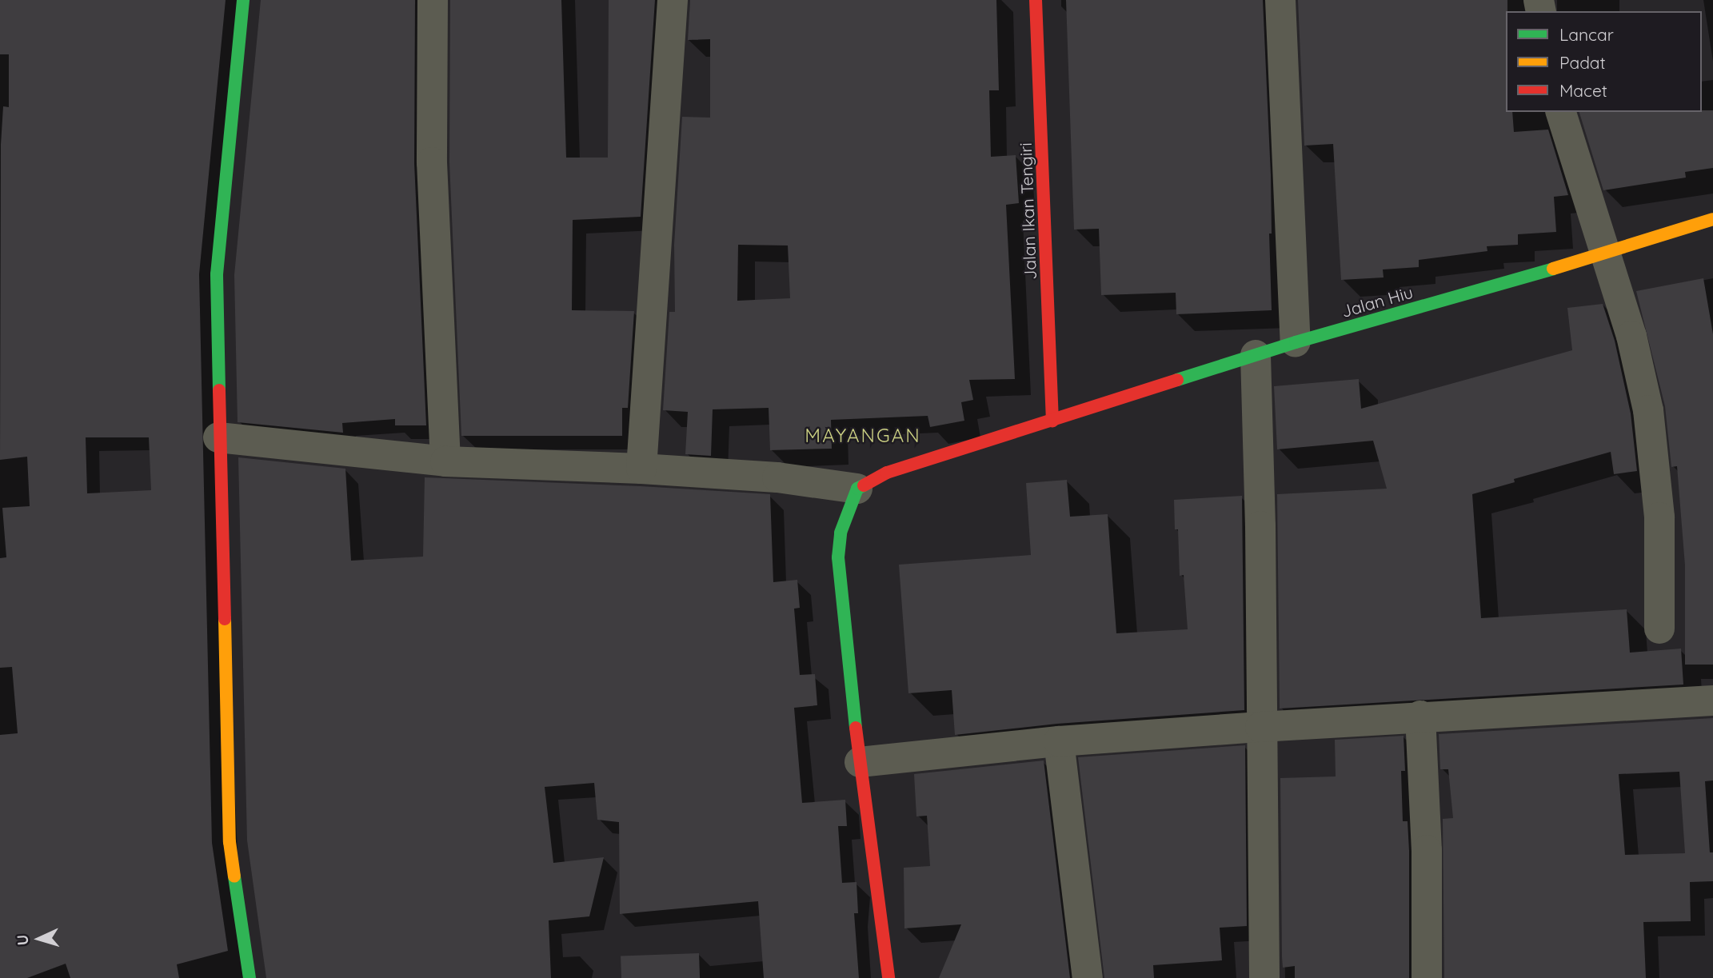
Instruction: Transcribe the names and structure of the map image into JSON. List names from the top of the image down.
{
  "streets": {
    "street": ["Jalan Ikan Tengiri", "Jalan Hiu"]
  },
  "crossings": [
    ["Jalan Ikan Tengiri", "Jalan Hiu"]
  ],
  "districts": ["MAYANGAN"],
  "legend": ["Lancar", "Padat", "Macet"],
  "north": "left"
}
